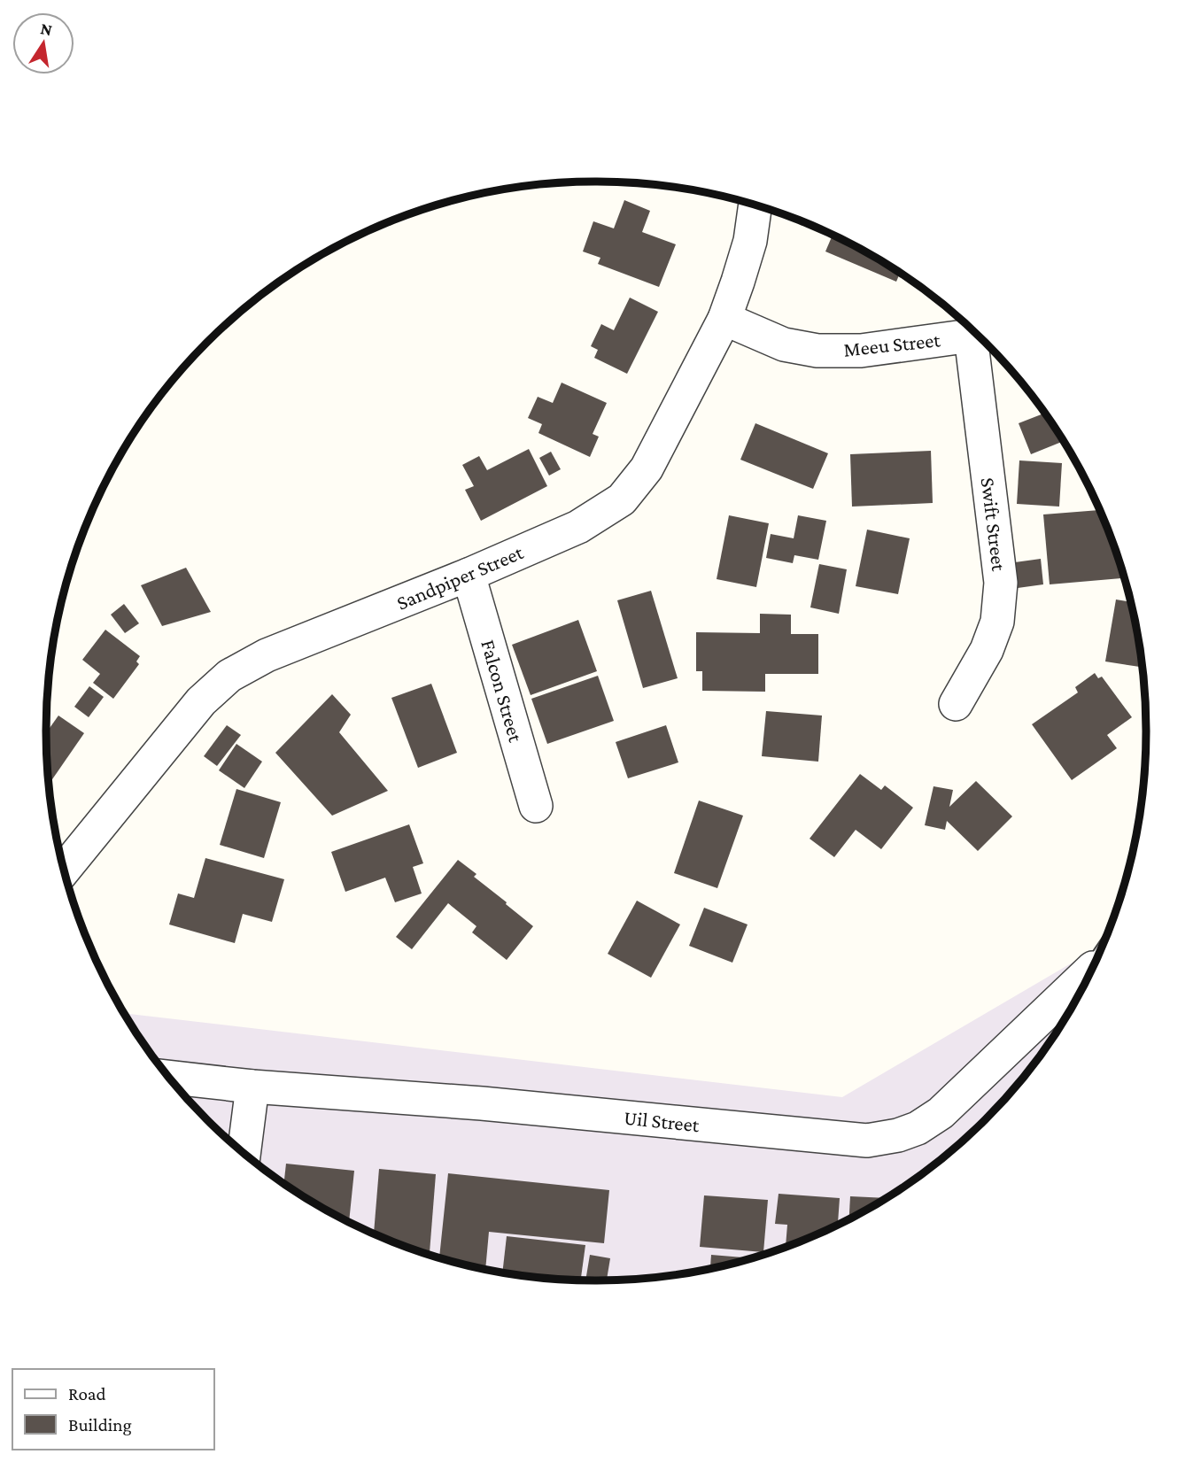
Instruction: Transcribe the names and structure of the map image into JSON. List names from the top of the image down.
{
  "streets": {
    "street": [
      "Meeu Street",
      "Swift Street",
      "Sandpiper Street",
      "Falcon Street",
      "Uil Street"
    ]
  },
  "crossings": [
    ["Meeu Street", "Sandpiper Street"],
    ["Sandpiper Street", "Falcon Street"]
  ],
  "legend": ["Road", "Building"],
  "north": "top"
}
